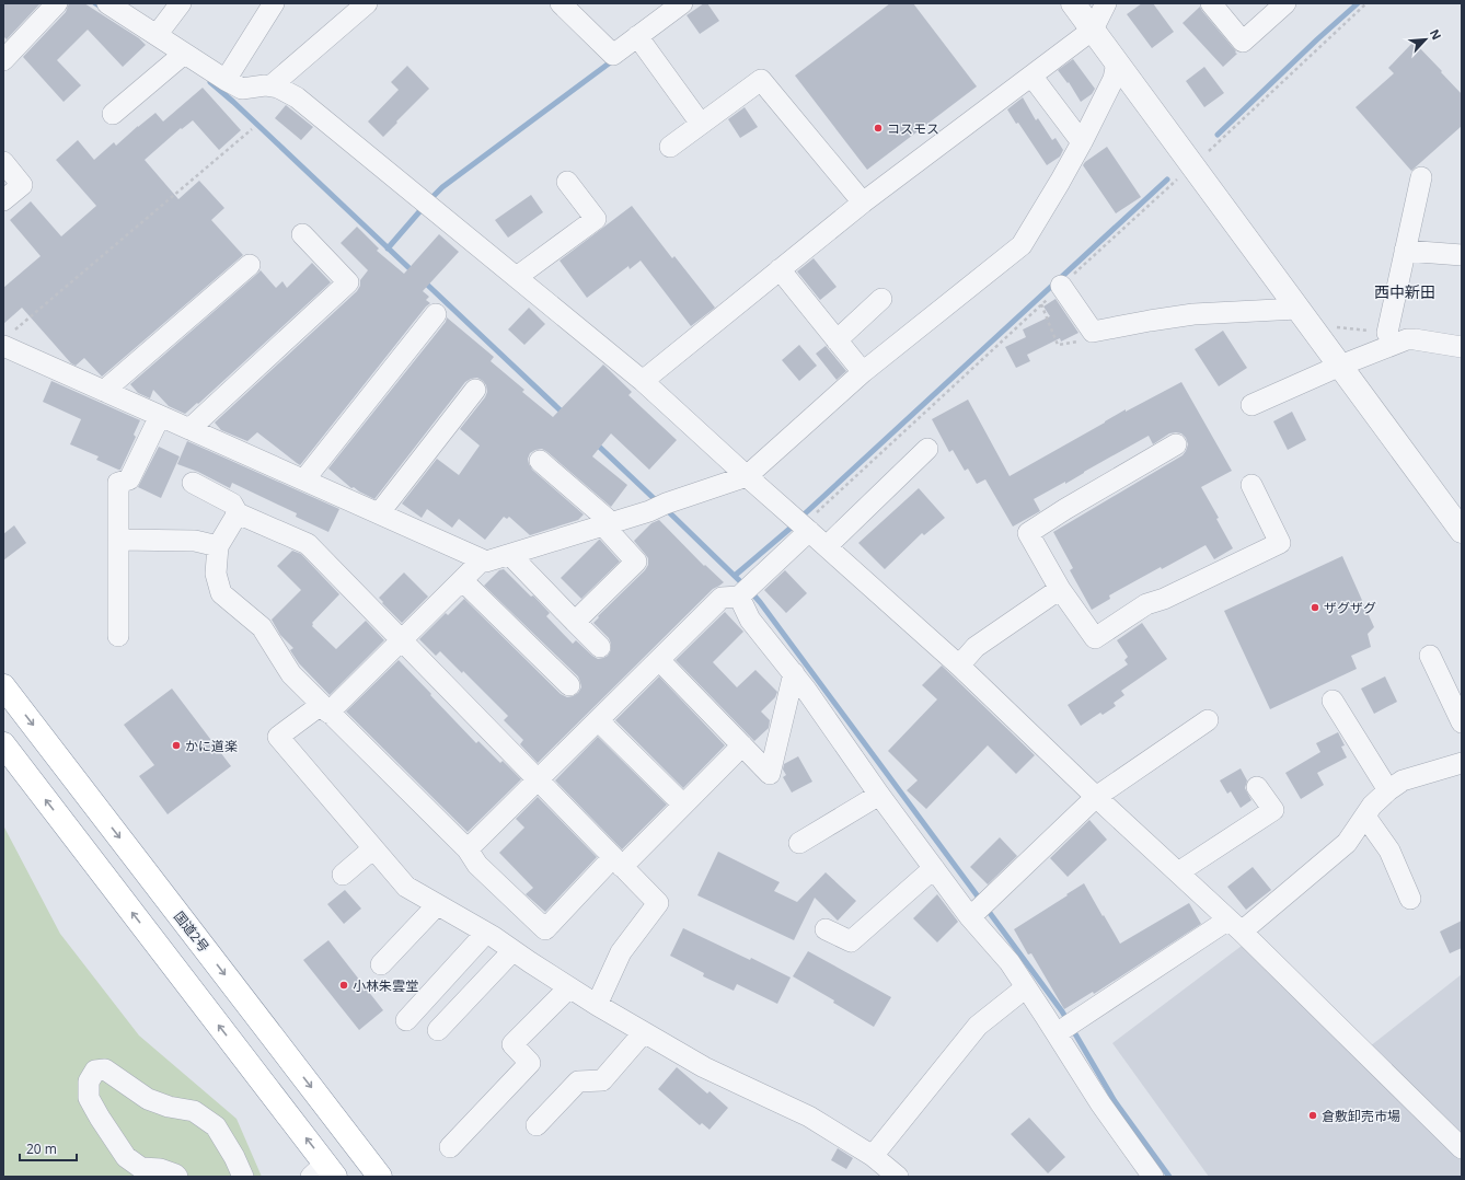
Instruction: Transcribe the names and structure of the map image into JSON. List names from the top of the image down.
{
  "streets": {
    "highway": ["国道2号"]
  },
  "districts": ["西中新田"],
  "places": [
    "コスモス",
    "ザグザグ",
    "かに道楽",
    "小林朱雲堂",
    "倉敷卸売市場"
  ],
  "scale_bar": "20 m",
  "north": "top right"
}
